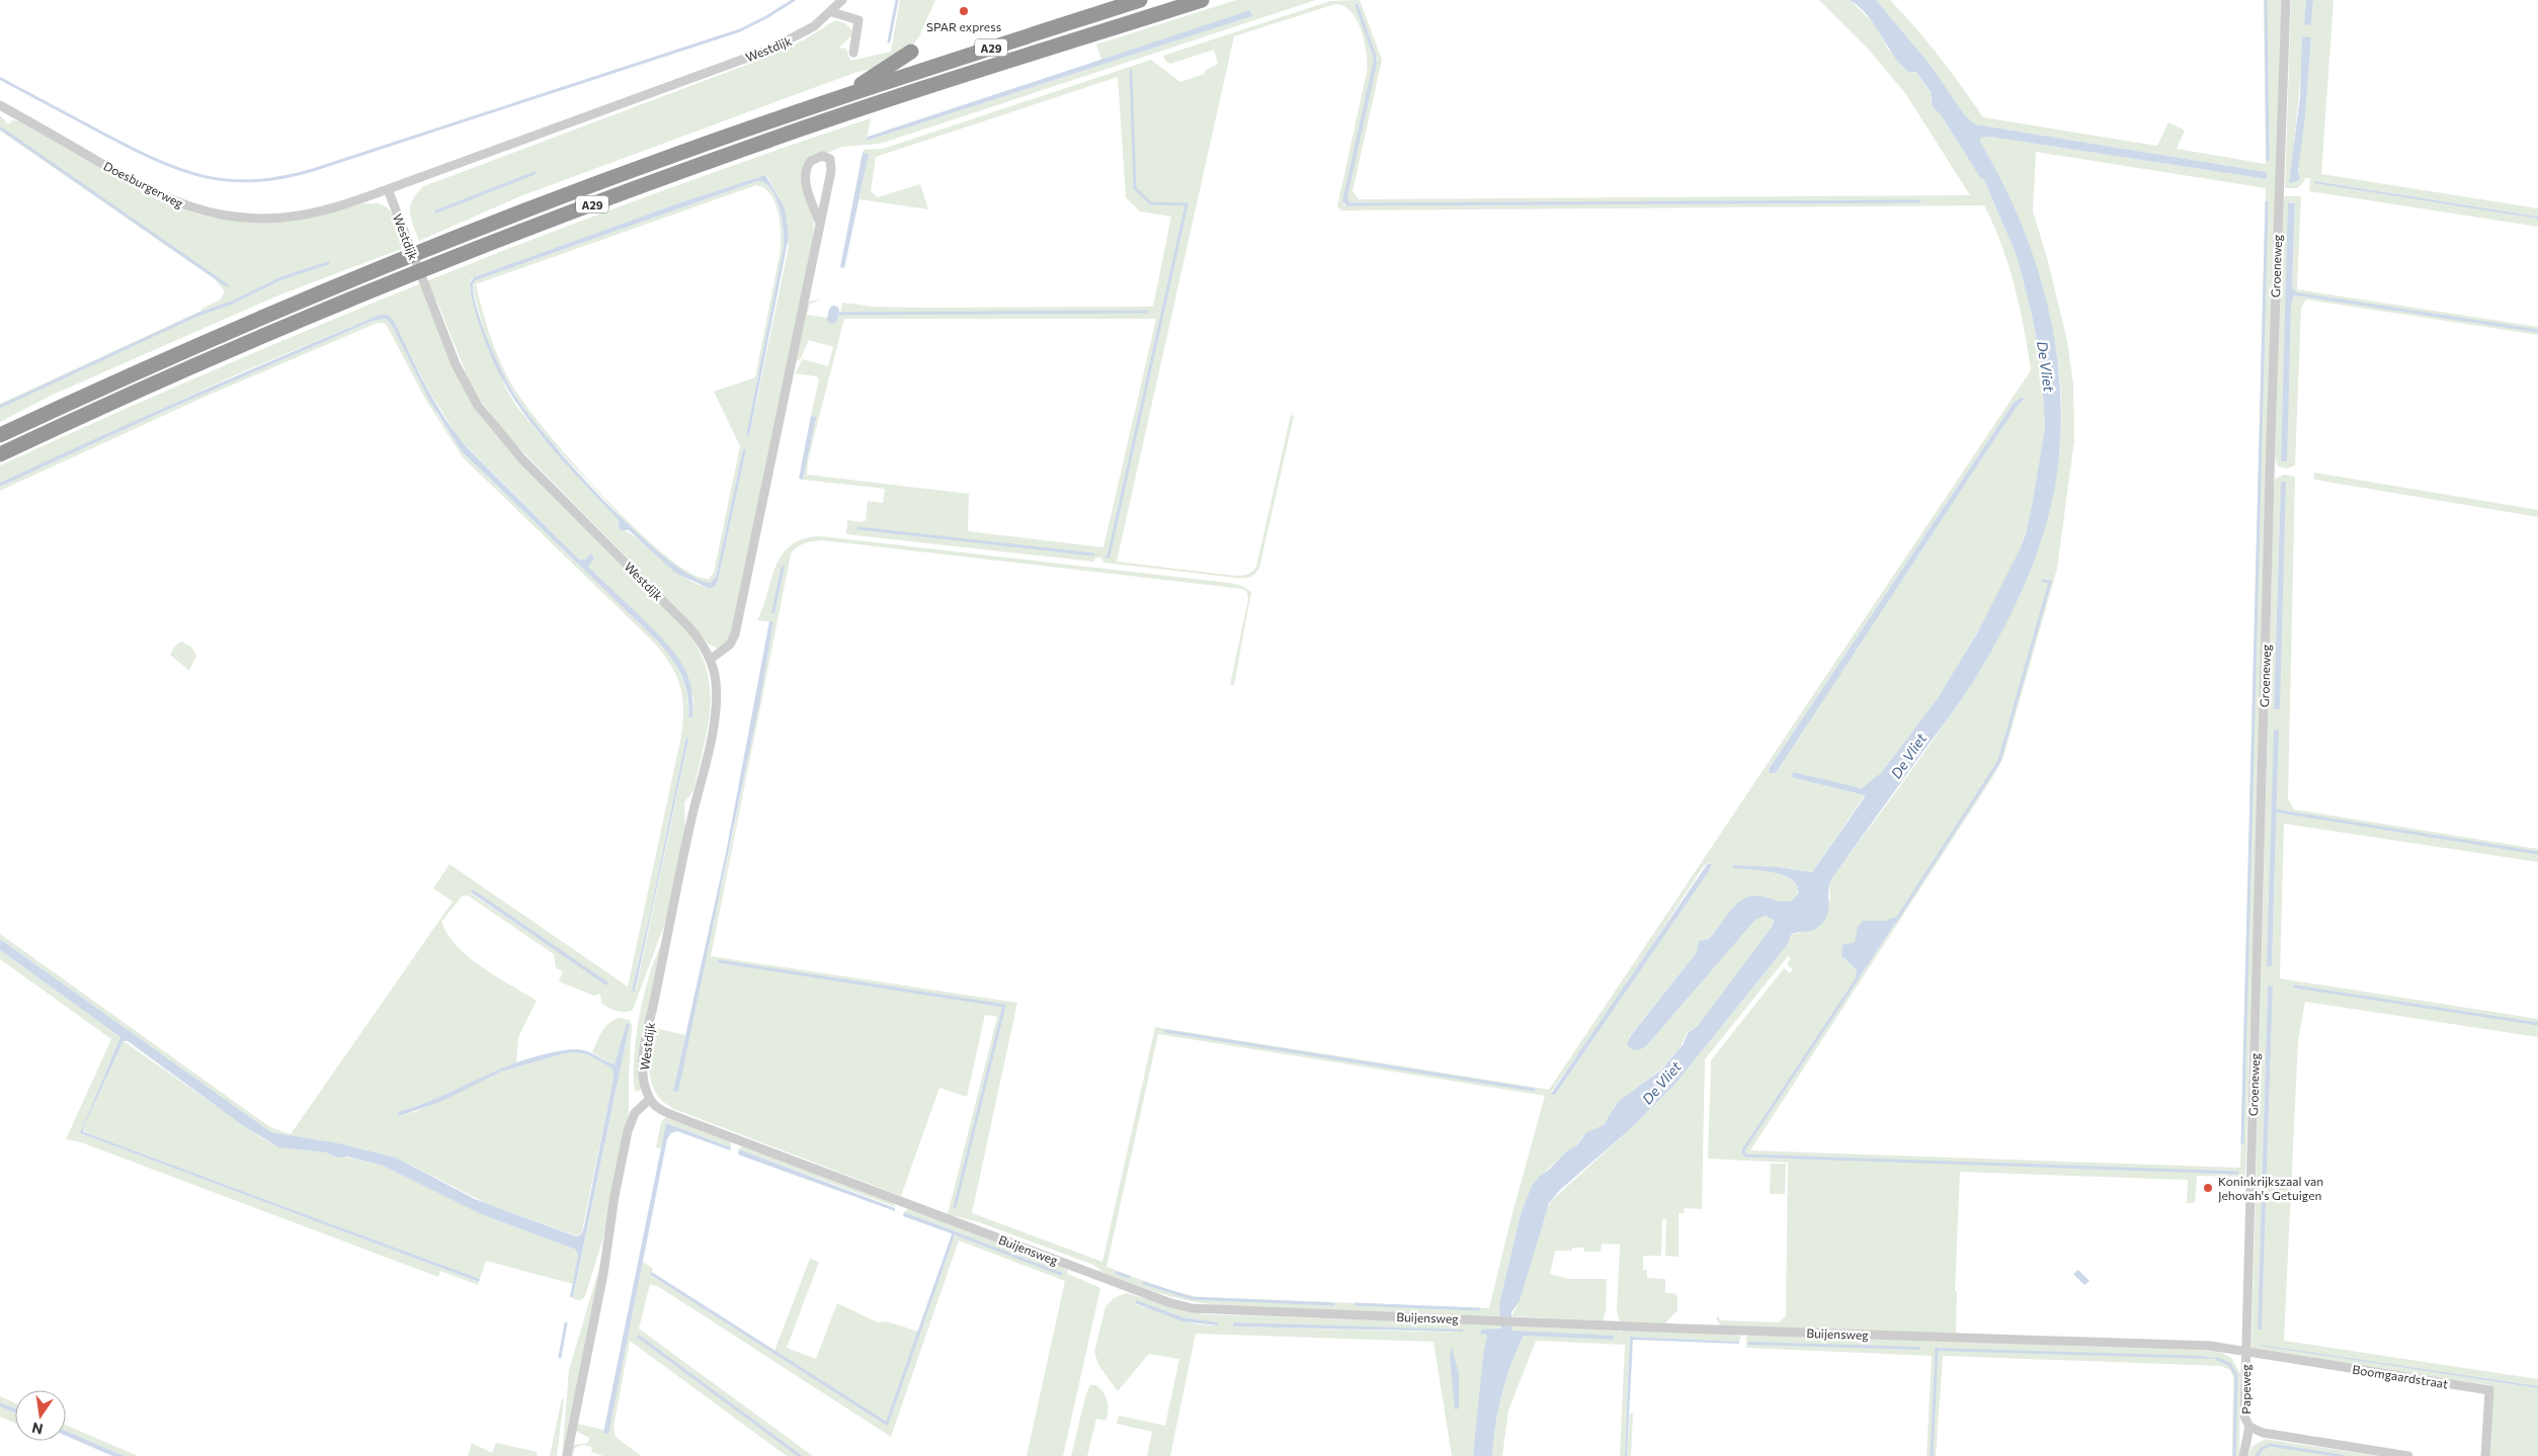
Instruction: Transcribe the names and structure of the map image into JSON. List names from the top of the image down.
{
  "streets": {
    "highway": ["A29"],
    "street": [
      "Westdijk",
      "Doesburgerweg",
      "Groeneweg",
      "Buijensweg",
      "Boomgaardstraat",
      "Papeweg"
    ]
  },
  "crossings": [
    ["Westdijk", "Doesburgerweg"],
    ["Westdijk", "Buijensweg"],
    ["Groeneweg", "Buijensweg"],
    ["Groeneweg", "Boomgaardstraat"],
    ["Groeneweg", "Papeweg"],
    ["Buijensweg", "Boomgaardstraat"],
    ["Buijensweg", "Papeweg"],
    ["Boomgaardstraat", "Papeweg"]
  ],
  "water": ["De Vliet"],
  "places": ["SPAR express", "Koninkrijkszaal van Jehovah's Getuigen"],
  "north": "bottom"
}
